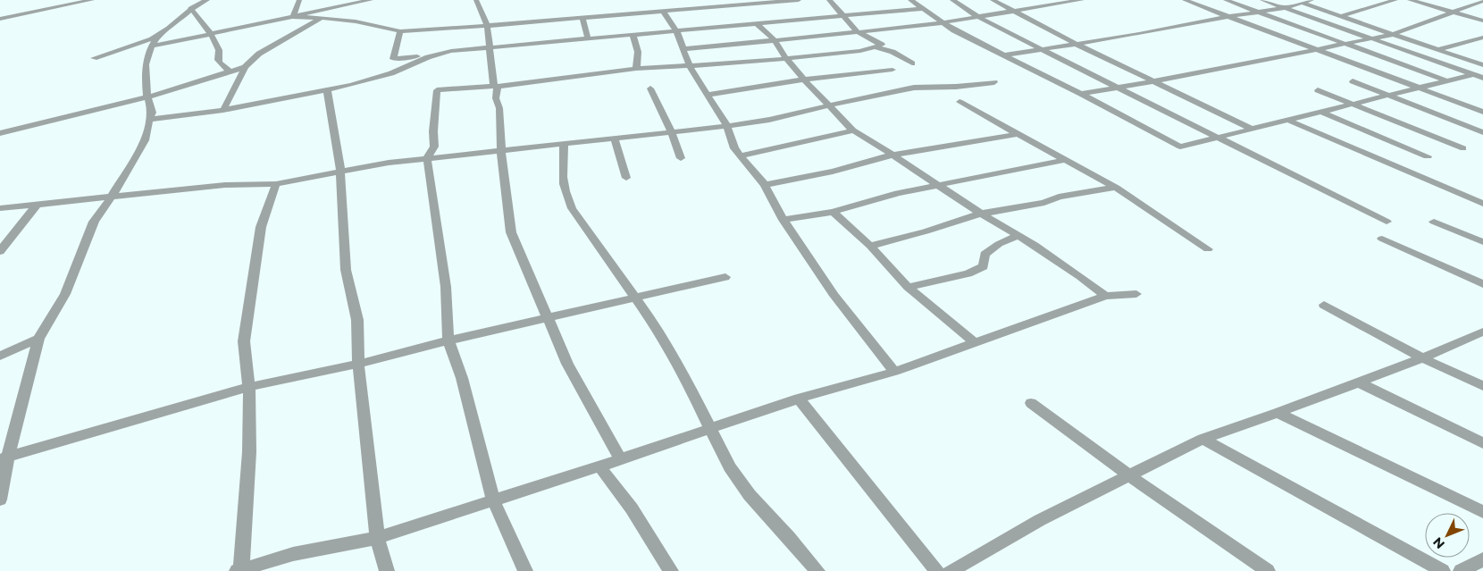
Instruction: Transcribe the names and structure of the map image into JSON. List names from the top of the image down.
{
  "north": "bottom left"
}
